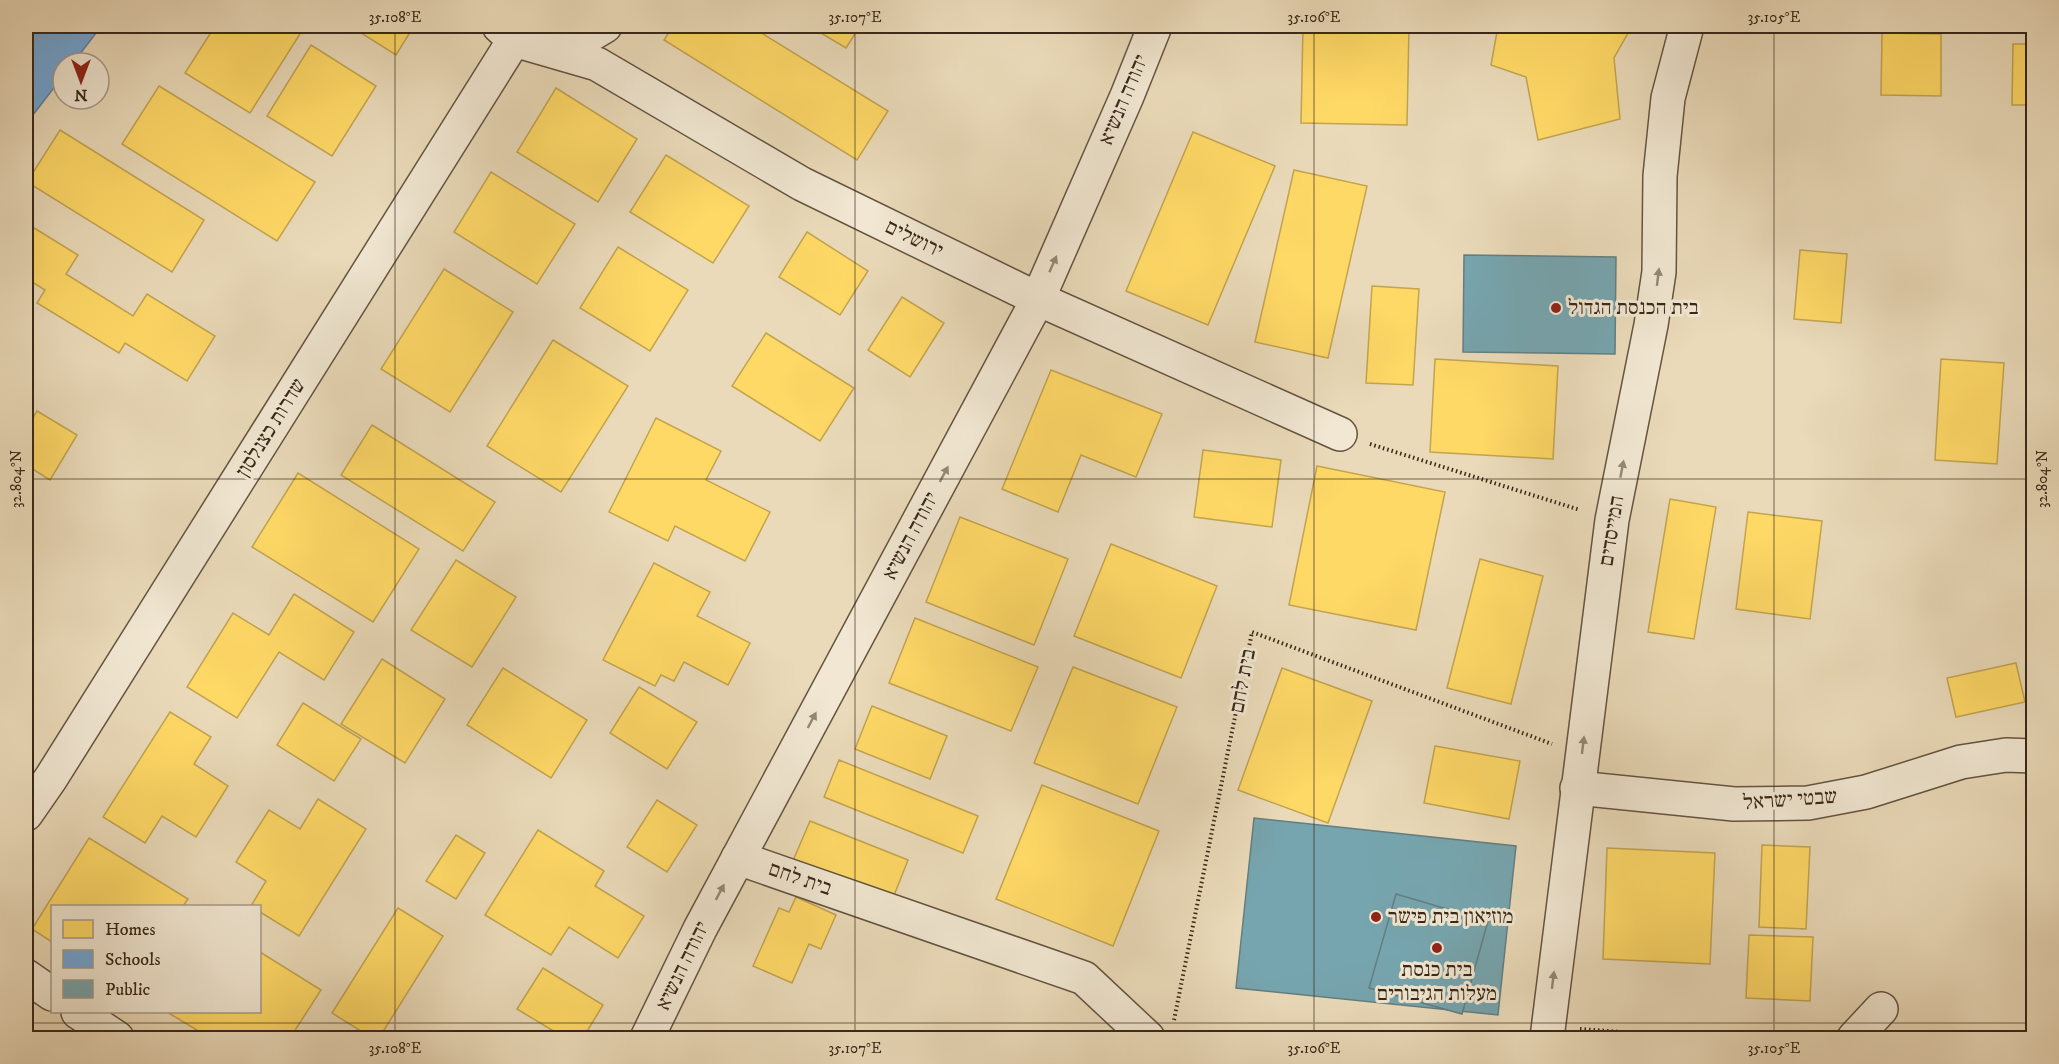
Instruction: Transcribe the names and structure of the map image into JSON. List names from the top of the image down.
{
  "streets": {
    "street": [
      "יהודה הנשיא",
      "ירושלים",
      "שדרות כצנלסון",
      "המייסדים",
      "בית לחם",
      "שבטי ישראל"
    ]
  },
  "crossings": [
    ["יהודה הנשיא", "ירושלים"],
    ["יהודה הנשיא", "בית לחם"],
    ["ירושלים", "שדרות כצנלסון"],
    ["המייסדים", "בית לחם"],
    ["המייסדים", "שבטי ישראל"]
  ],
  "one_way": ["יהודה הנשיא", "המייסדים"],
  "places": ["בית הכנסת הגדול", "מוזיאון בית פישר", "בית כנסת מעלות הגיבורים"],
  "legend": ["Homes", "Schools", "Public"],
  "north": "bottom",
  "coordinates": [
    "35.108°E",
    "35.107°E",
    "35.106°E",
    "35.105°E",
    "32.804°N"
  ]
}
